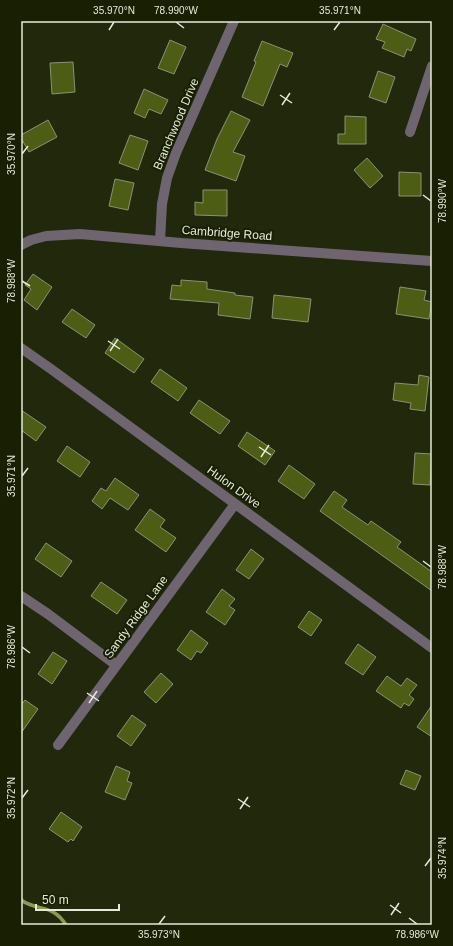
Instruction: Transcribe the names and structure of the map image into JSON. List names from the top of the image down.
{
  "streets": {
    "street": [
      "Branchwood Drive",
      "Cambridge Road",
      "Hulon Drive",
      "Sandy Ridge Lane"
    ]
  },
  "crossings": [
    ["Branchwood Drive", "Cambridge Road"],
    ["Hulon Drive", "Sandy Ridge Lane"]
  ],
  "scale_bar": "50 m",
  "coordinates": [
    "35.970°N",
    "78.990°W",
    "35.971°N",
    "78.988°W",
    "78.986°W",
    "35.972°N",
    "35.974°N",
    "35.973°N"
  ]
}
